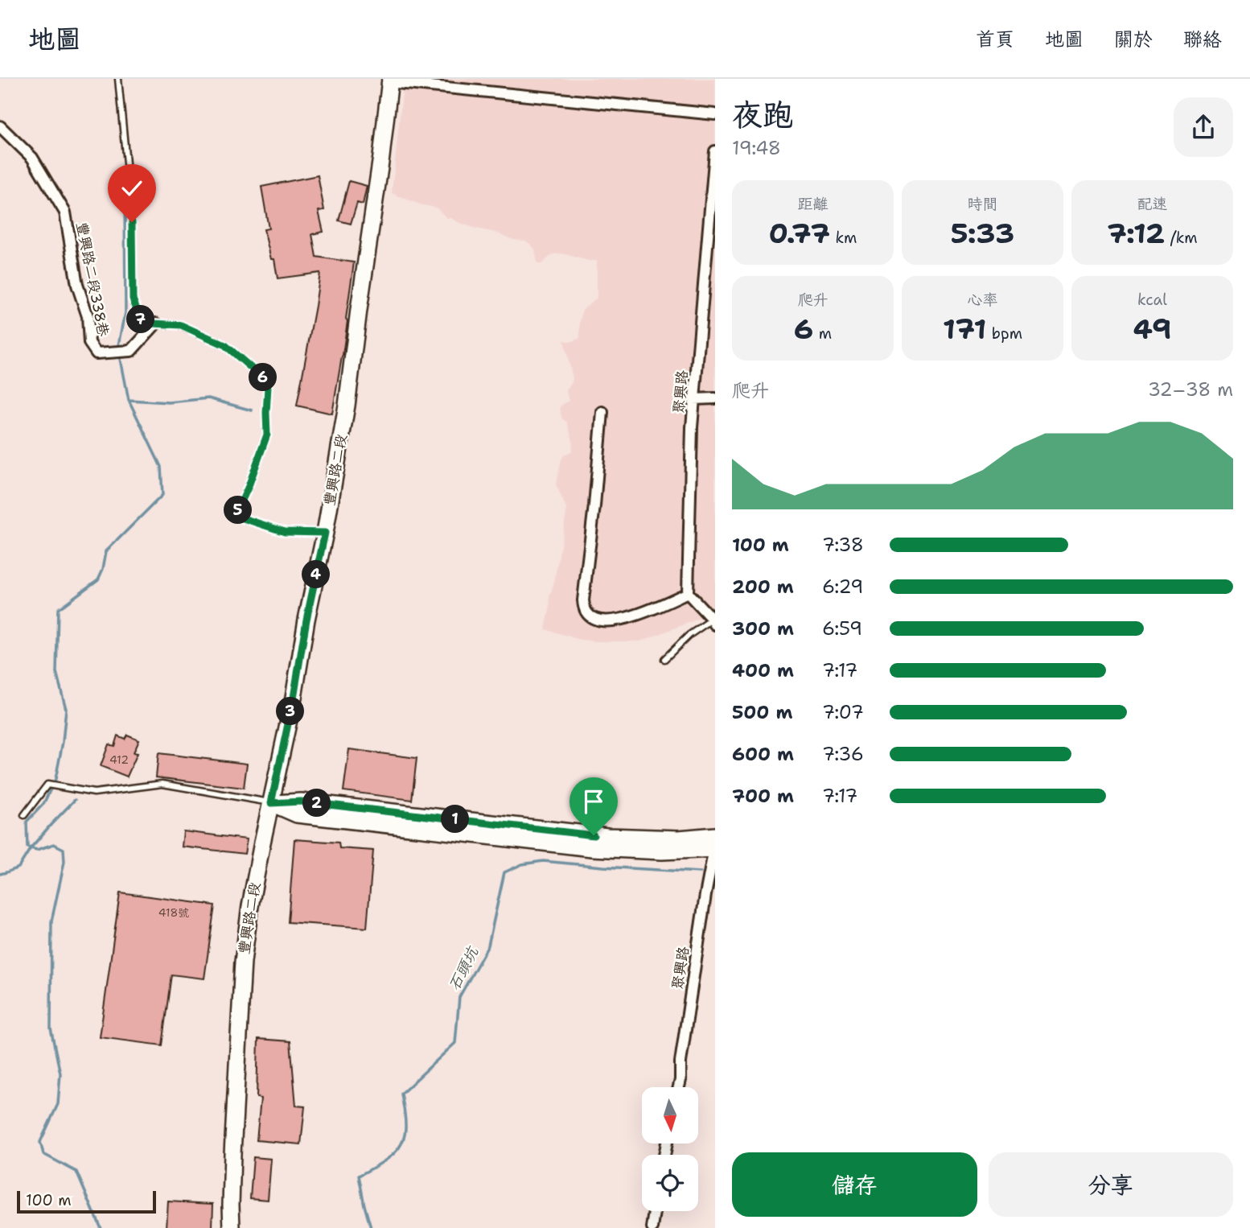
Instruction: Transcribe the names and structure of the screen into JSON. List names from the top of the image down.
{
  "streets": {
    "street": ["豐興路二段338巷", "聚興路", "豐興路二段"]
  },
  "water": ["石頭坑"],
  "house_numbers": ["412", "418號"],
  "scale_bar": "100 m",
  "north": "bottom",
  "page": {
    "header": "地圖",
    "nav": [
      "首頁",
      "地圖",
      "關於",
      "聯絡"
    ],
    "heading": ["夜跑", "19:48"],
    "stats": [
      ["距離", "0.77 km"],
      ["時間", "5:33"],
      ["配速", "7:12 /km"],
      ["爬升", "6 m"],
      ["心率", "171 bpm"],
      ["kcal", "49"]
    ],
    "pins": [
      "7",
      "6",
      "5",
      "4",
      "3",
      "2",
      "1"
    ],
    "chart": ["爬升", "32–38 m"],
    "list": [
      {
        "name": "100 m",
        "note": "7:38"
      },
      {
        "name": "200 m",
        "note": "6:29"
      },
      {
        "name": "300 m",
        "note": "6:59"
      },
      {
        "name": "400 m",
        "note": "7:17"
      },
      {
        "name": "500 m",
        "note": "7:07"
      },
      {
        "name": "600 m",
        "note": "7:36"
      },
      {
        "name": "700 m",
        "note": "7:17"
      }
    ],
    "buttons": ["儲存", "分享"],
    "scale": "100 m"
  }
}
